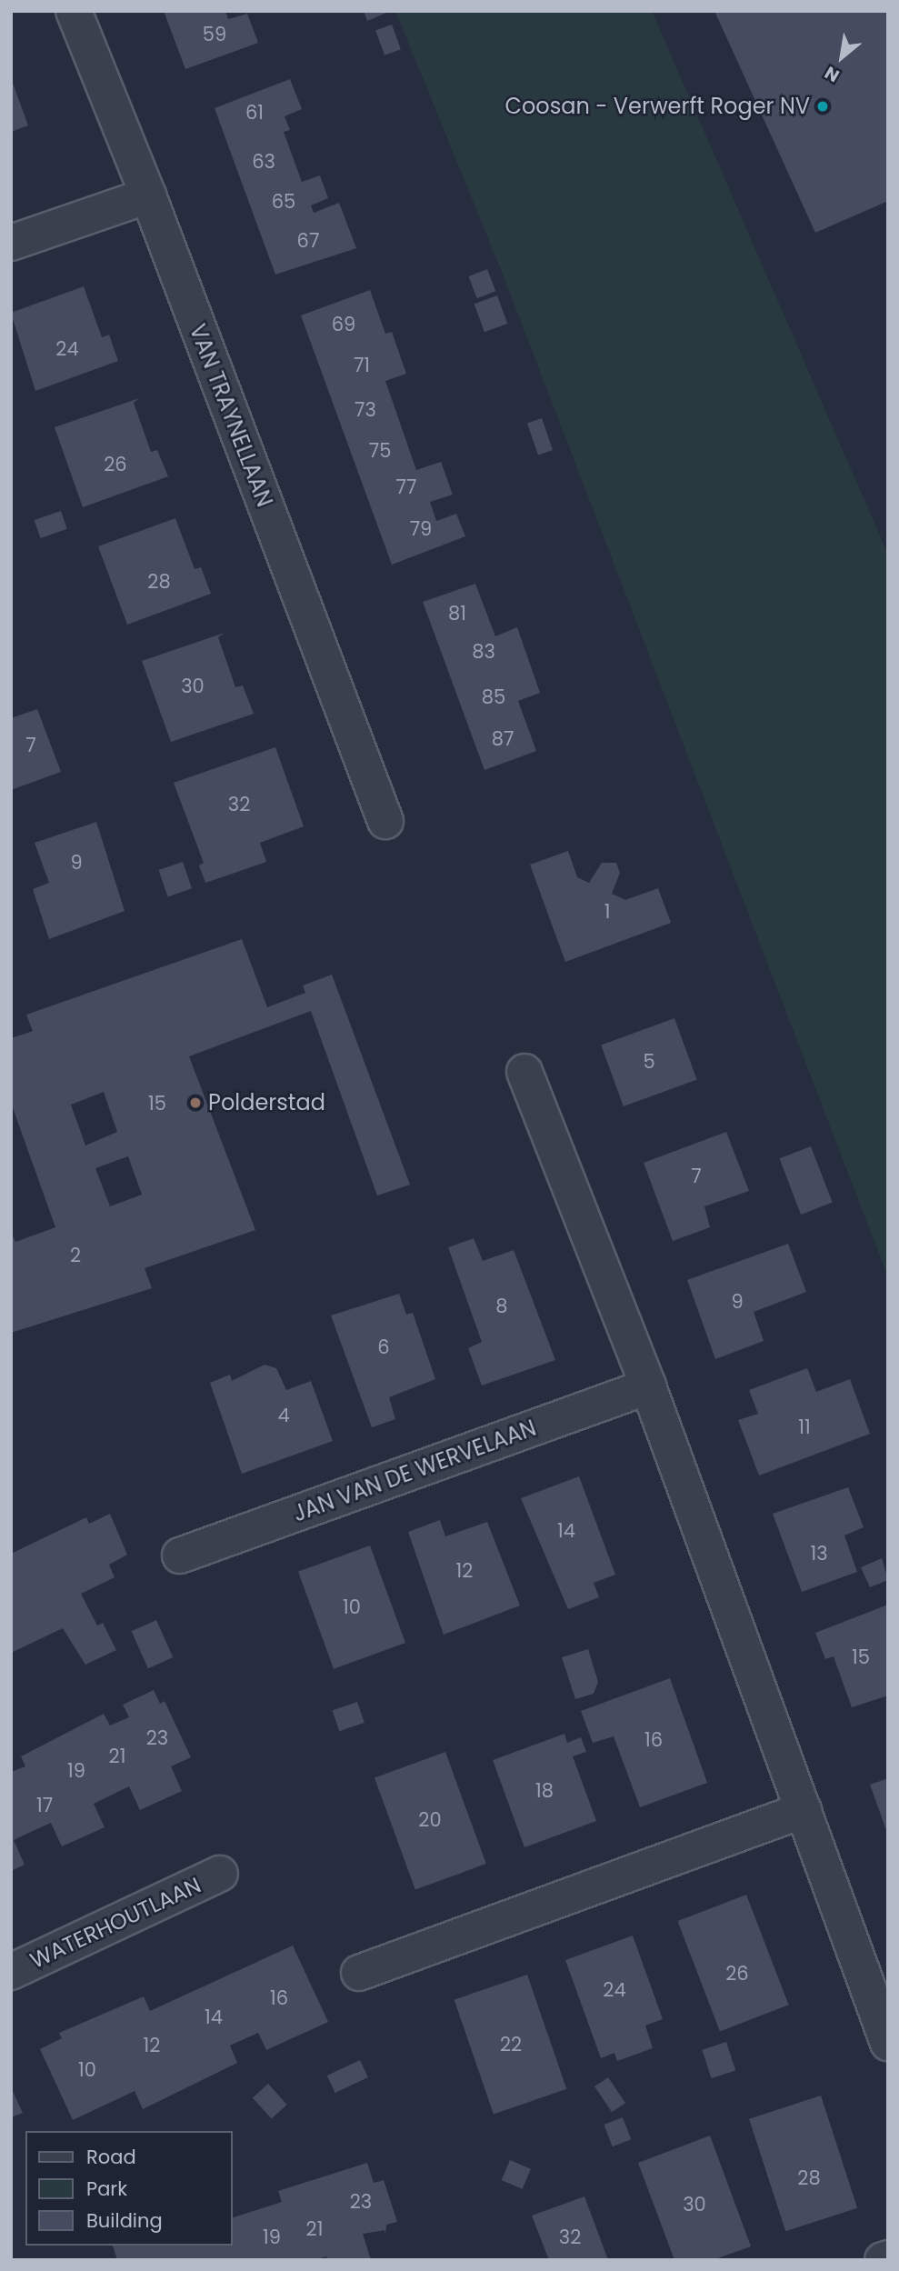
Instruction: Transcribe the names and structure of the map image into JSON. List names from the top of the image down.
{
  "streets": {
    "street": ["VAN TRAYNELLAAN", "JAN VAN DE WERVELAAN", "WATERHOUTLAAN"]
  },
  "places": ["Coosan - Verwerft Roger NV", "Polderstad"],
  "house_numbers": [
    "59",
    "61",
    "63",
    "65",
    "67",
    "69",
    "24",
    "71",
    "73",
    "75",
    "26",
    "77",
    "79",
    "28",
    "81",
    "83",
    "30",
    "85",
    "87",
    "7",
    "32",
    "9",
    "1",
    "5",
    "15",
    "7",
    "2",
    "9",
    "8",
    "6",
    "4",
    "11",
    "14",
    "13",
    "12",
    "10",
    "15",
    "23",
    "16",
    "21",
    "19",
    "18",
    "17",
    "20",
    "26",
    "24",
    "16",
    "14",
    "22",
    "12",
    "10",
    "28",
    "23",
    "30",
    "21",
    "19",
    "32"
  ],
  "legend": ["Road", "Park", "Building"],
  "north": "bottom left"
}
